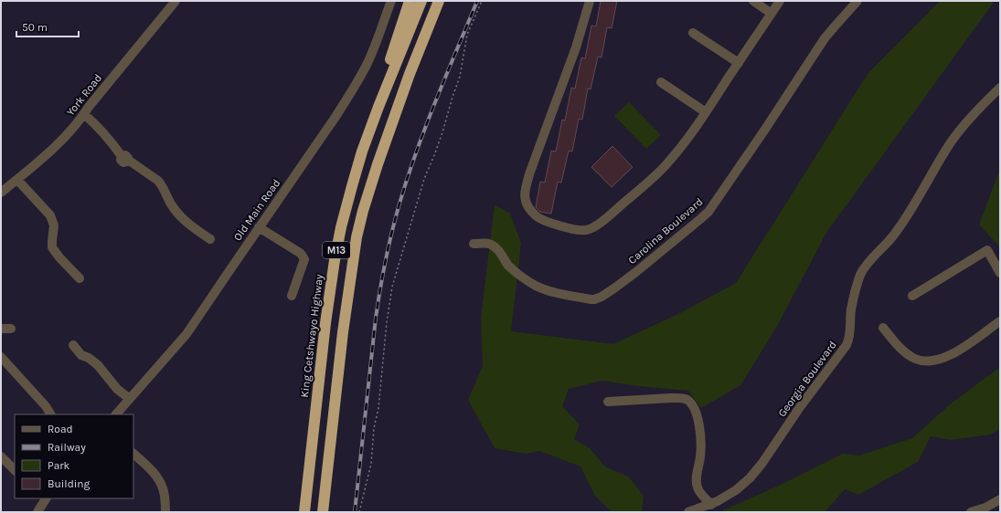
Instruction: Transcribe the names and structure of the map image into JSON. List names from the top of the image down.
{
  "streets": {
    "highway": ["M13", "King Cetshwayo Highway"],
    "street": [
      "York Road",
      "Old Main Road",
      "Carolina Boulevard",
      "Georgia Boulevard"
    ]
  },
  "legend": [
    "Road",
    "Railway",
    "Park",
    "Building"
  ],
  "scale_bar": "50 m"
}
